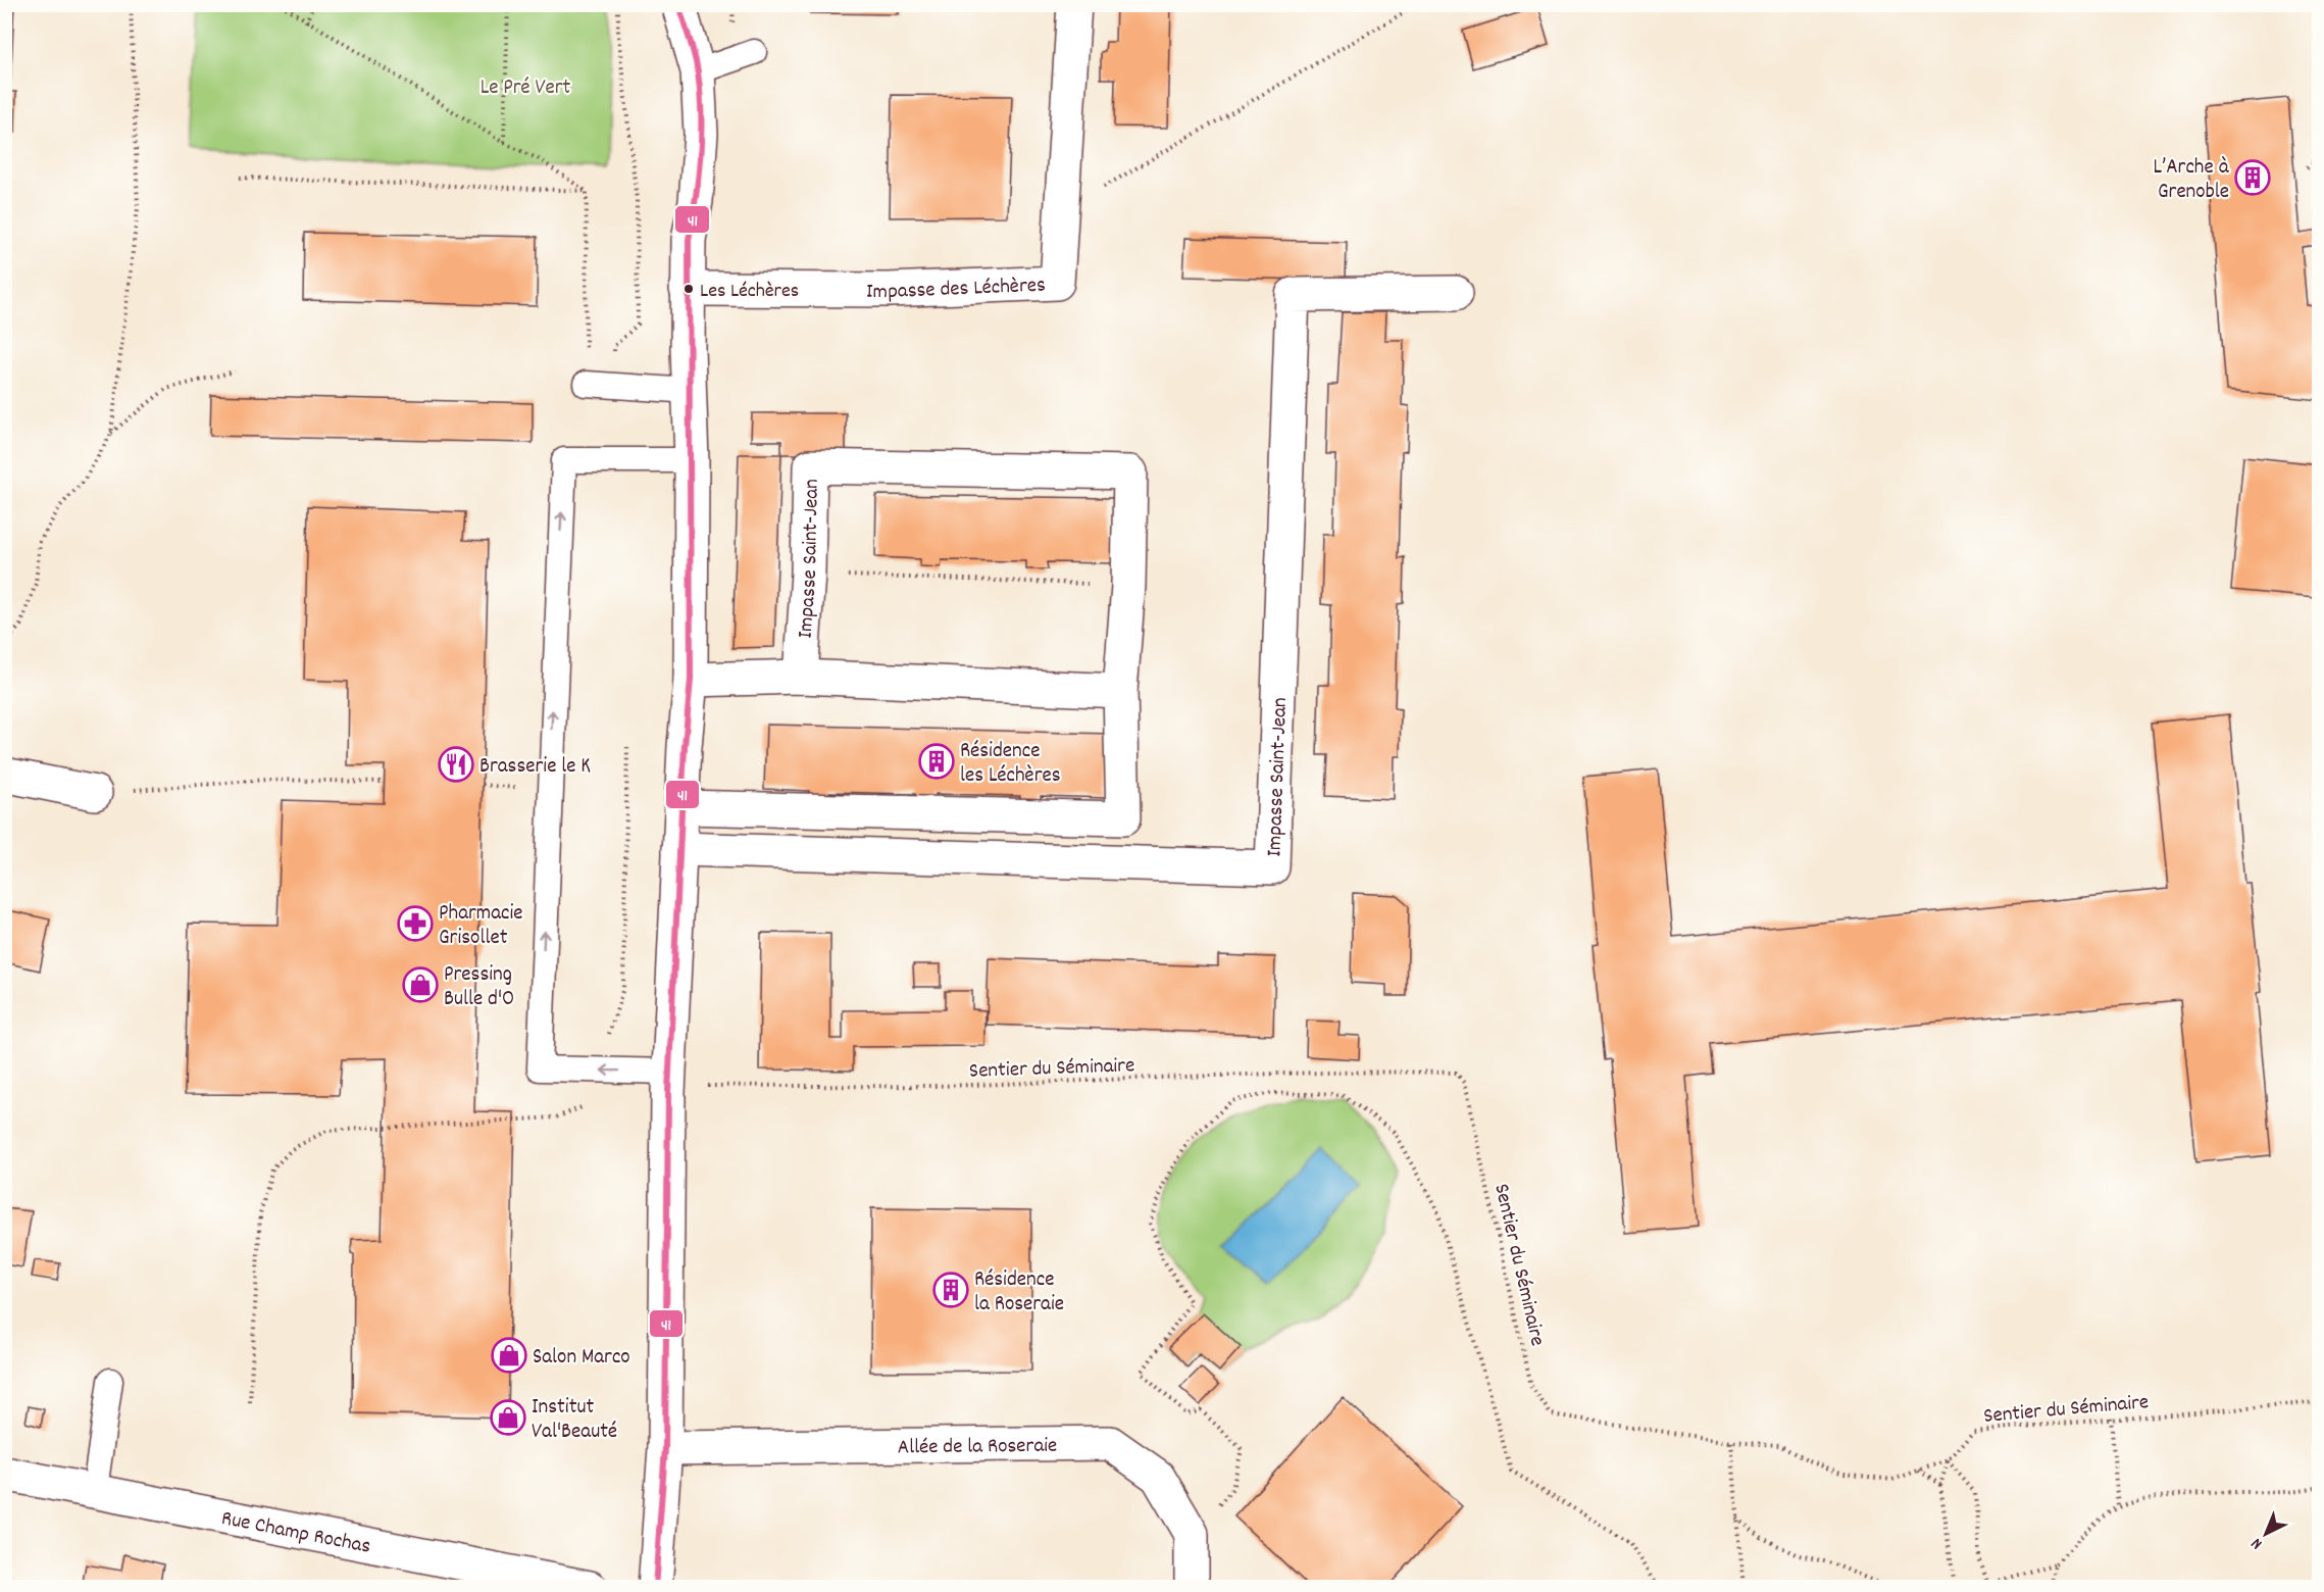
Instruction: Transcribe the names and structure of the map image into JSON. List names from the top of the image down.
{
  "streets": {
    "street": [
      "Impasse des Léchères",
      "Impasse Saint-Jean",
      "Allée de la Roseraie",
      "Rue Champ Rochas"
    ],
    "path": ["Sentier du Séminaire"]
  },
  "parks": ["Le Pré Vert"],
  "places": {
    "building": ["L’Arche à Grenoble", "Résidence les Léchères", "Résidence la Roseraie"],
    "other": ["Les Léchères"],
    "restaurant": ["Brasserie le K"],
    "pharmacy": ["Pharmacie Grisollet"],
    "shop": ["Pressing Bulle d'O", "Salon Marco", "Institut Val'Beauté"]
  },
  "lines": ["transit line 41"],
  "north": "bottom left"
}
